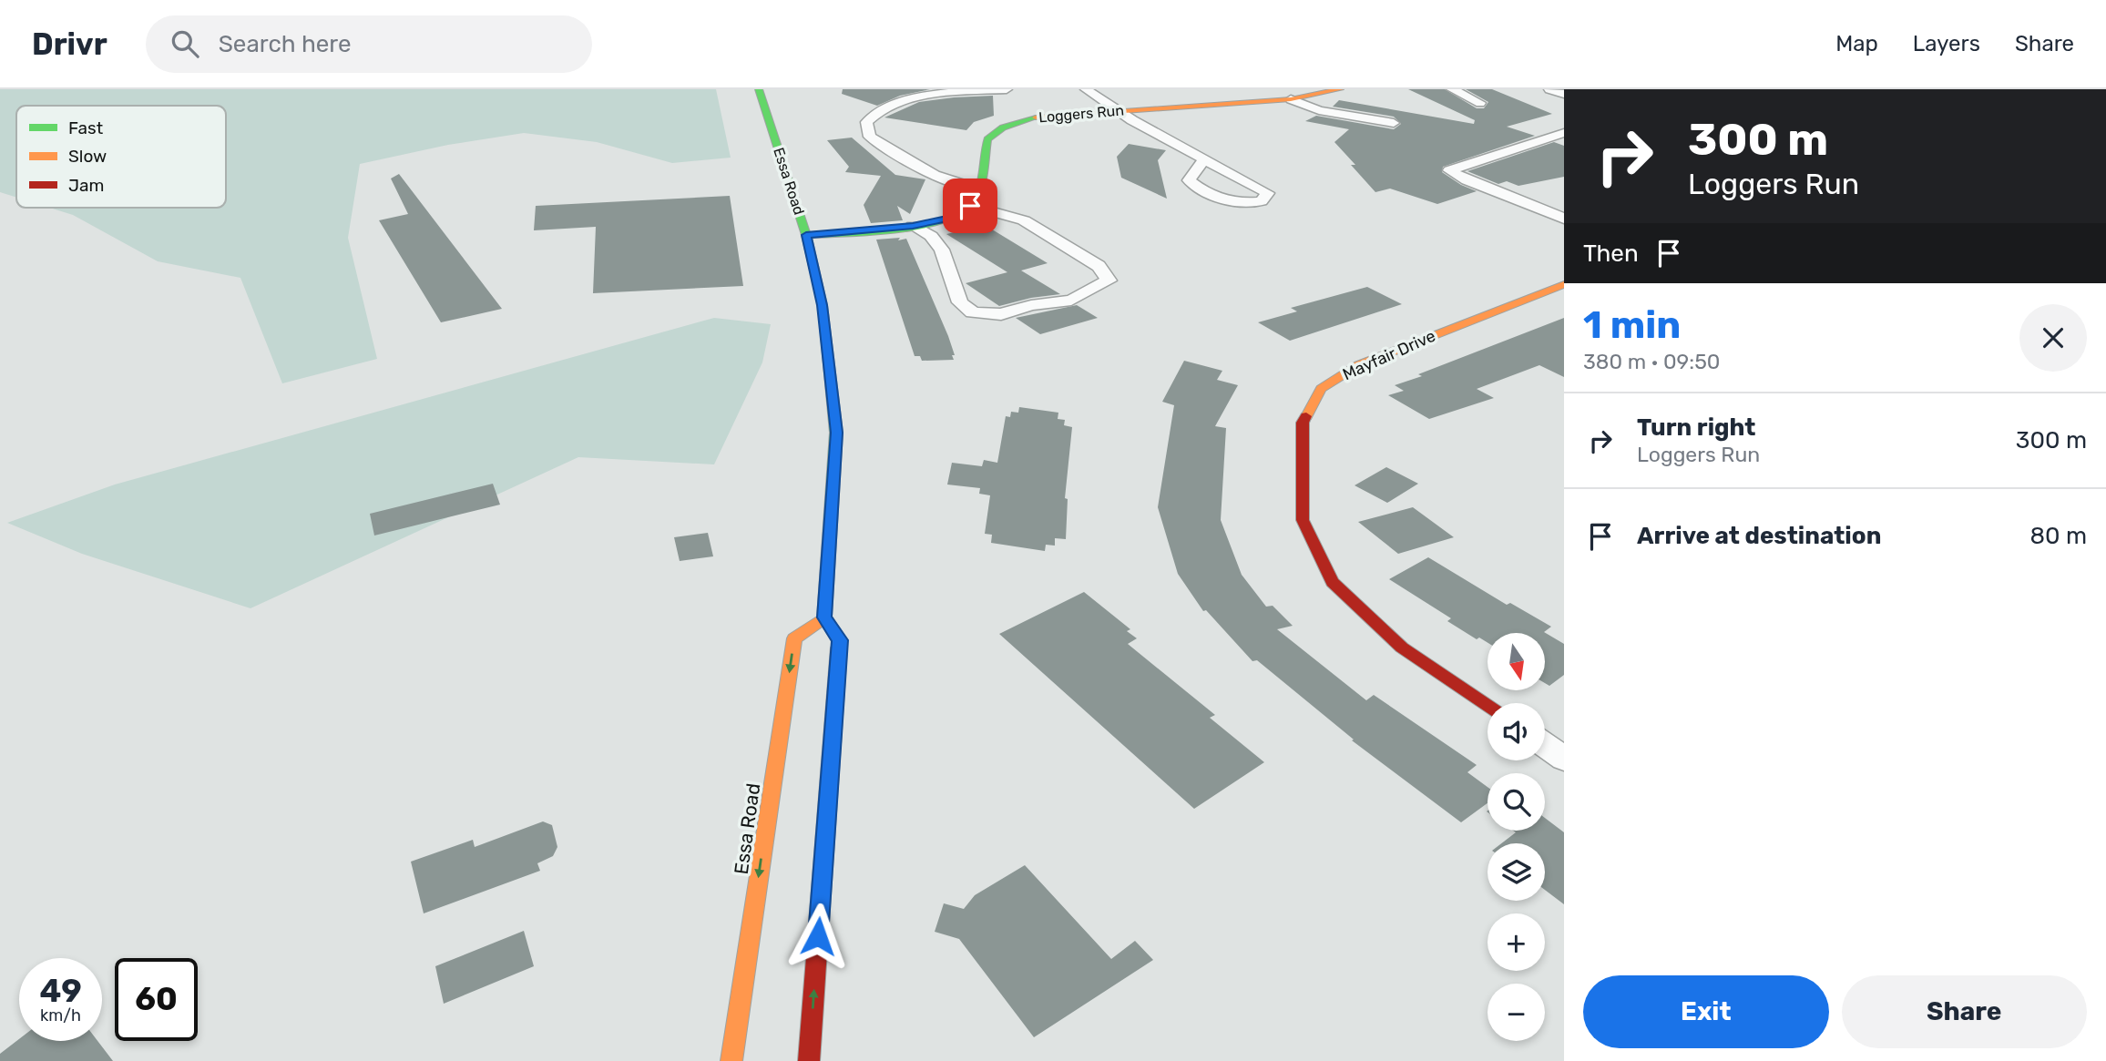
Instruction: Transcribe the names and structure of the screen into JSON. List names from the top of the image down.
{
  "streets": {
    "street": ["Loggers Run", "Essa Road", "Mayfair Drive"]
  },
  "legend": ["Fast", "Slow", "Jam"],
  "north": "bottom",
  "page": {
    "header": "Drivr",
    "search": "Search here",
    "nav": ["Map", "Layers", "Share"],
    "turn": ["300 m", "Loggers Run"],
    "then": "Then",
    "heading": ["1 min", "380 m · 09:50"],
    "list": [
      {
        "name": "Turn right",
        "note": "Loggers Run",
        "value": "300 m"
      },
      {
        "name": "Arrive at destination",
        "value": "80 m"
      }
    ],
    "map_buttons": ["+", "−"],
    "speed": "49 km/h",
    "limit": "60",
    "buttons": ["Exit", "Share"]
  }
}
